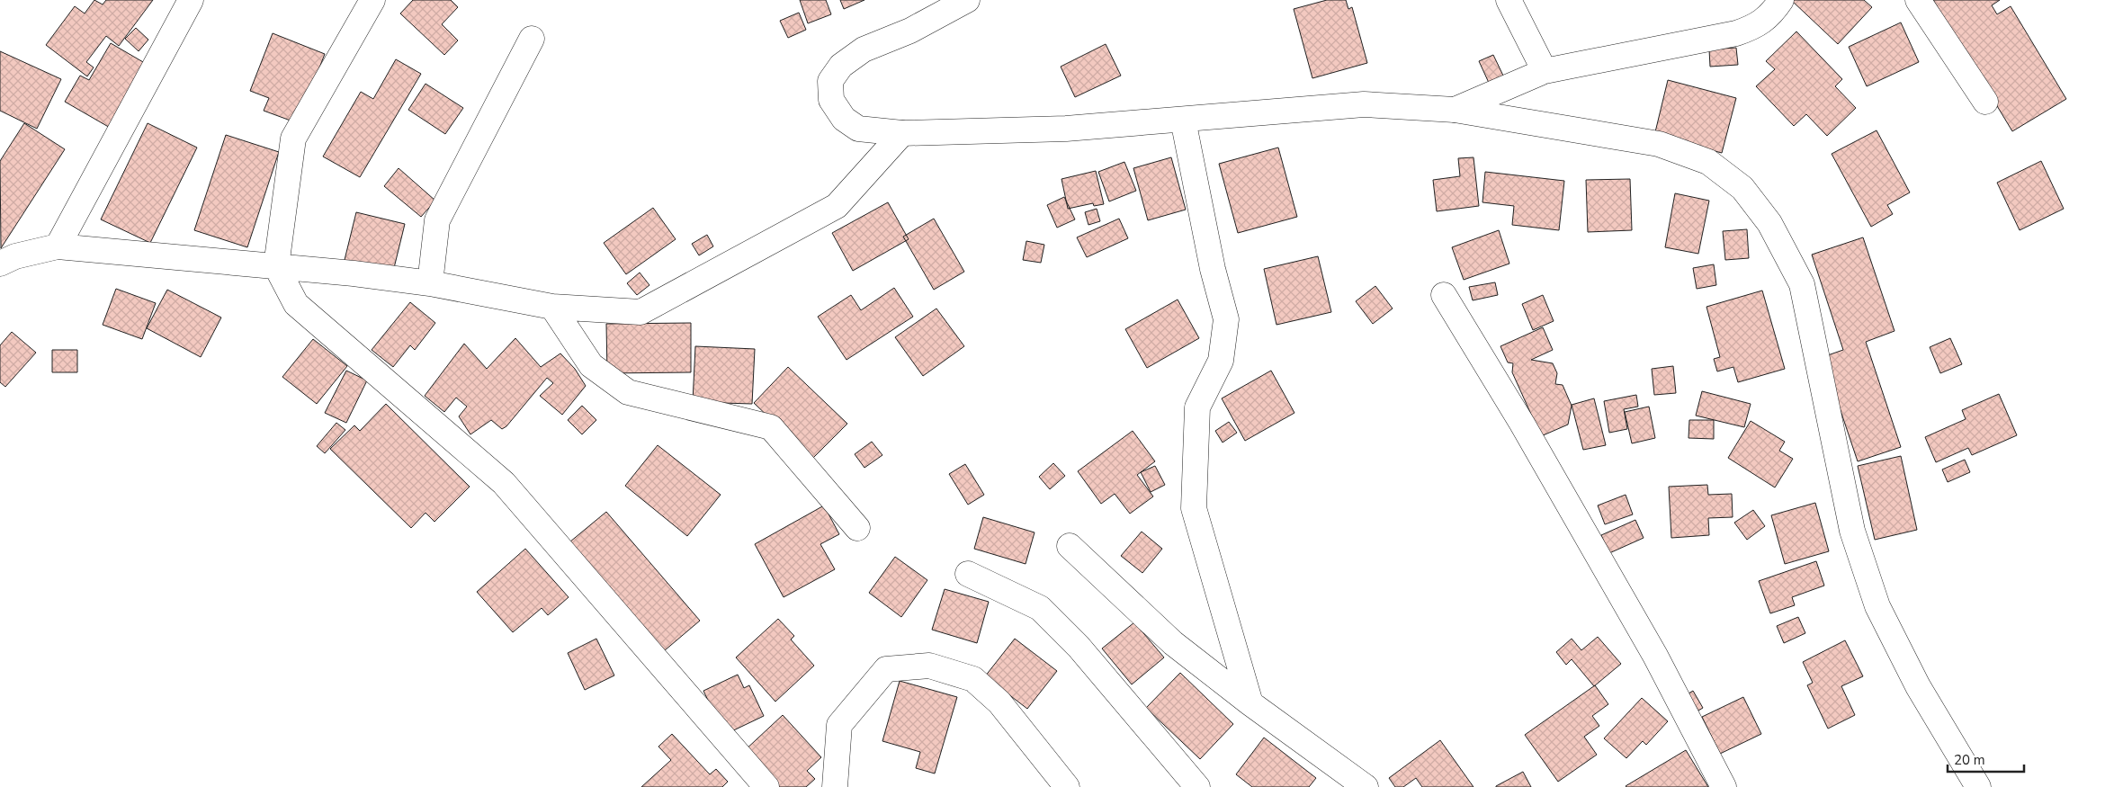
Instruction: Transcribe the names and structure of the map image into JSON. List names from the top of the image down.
{
  "scale_bar": "20 m"
}
